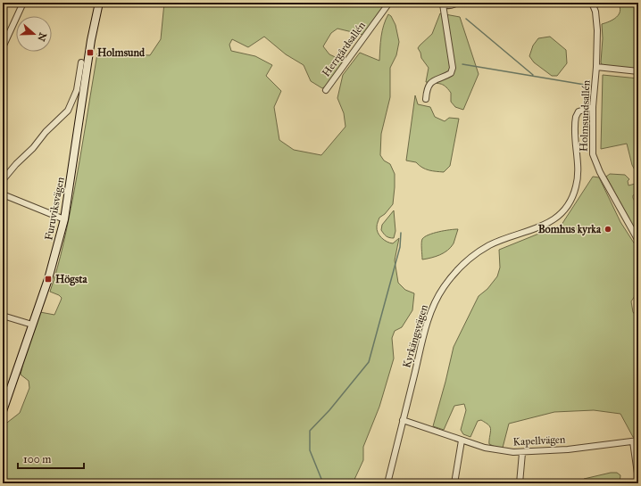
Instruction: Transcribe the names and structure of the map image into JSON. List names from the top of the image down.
{
  "streets": {
    "main road": ["Furuviksvägen"],
    "street": [
      "Herrgårdsallén",
      "Holmsundsallén",
      "Kyrkängsvägen",
      "Kapellvägen"
    ]
  },
  "crossings": [
    ["Holmsundsallén", "Kyrkängsvägen"],
    ["Kyrkängsvägen", "Kapellvägen"]
  ],
  "places": {
    "transit": ["Holmsund", "Högsta"],
    "other": ["Bomhus kyrka"]
  },
  "scale_bar": "100 m",
  "north": "right"
}
